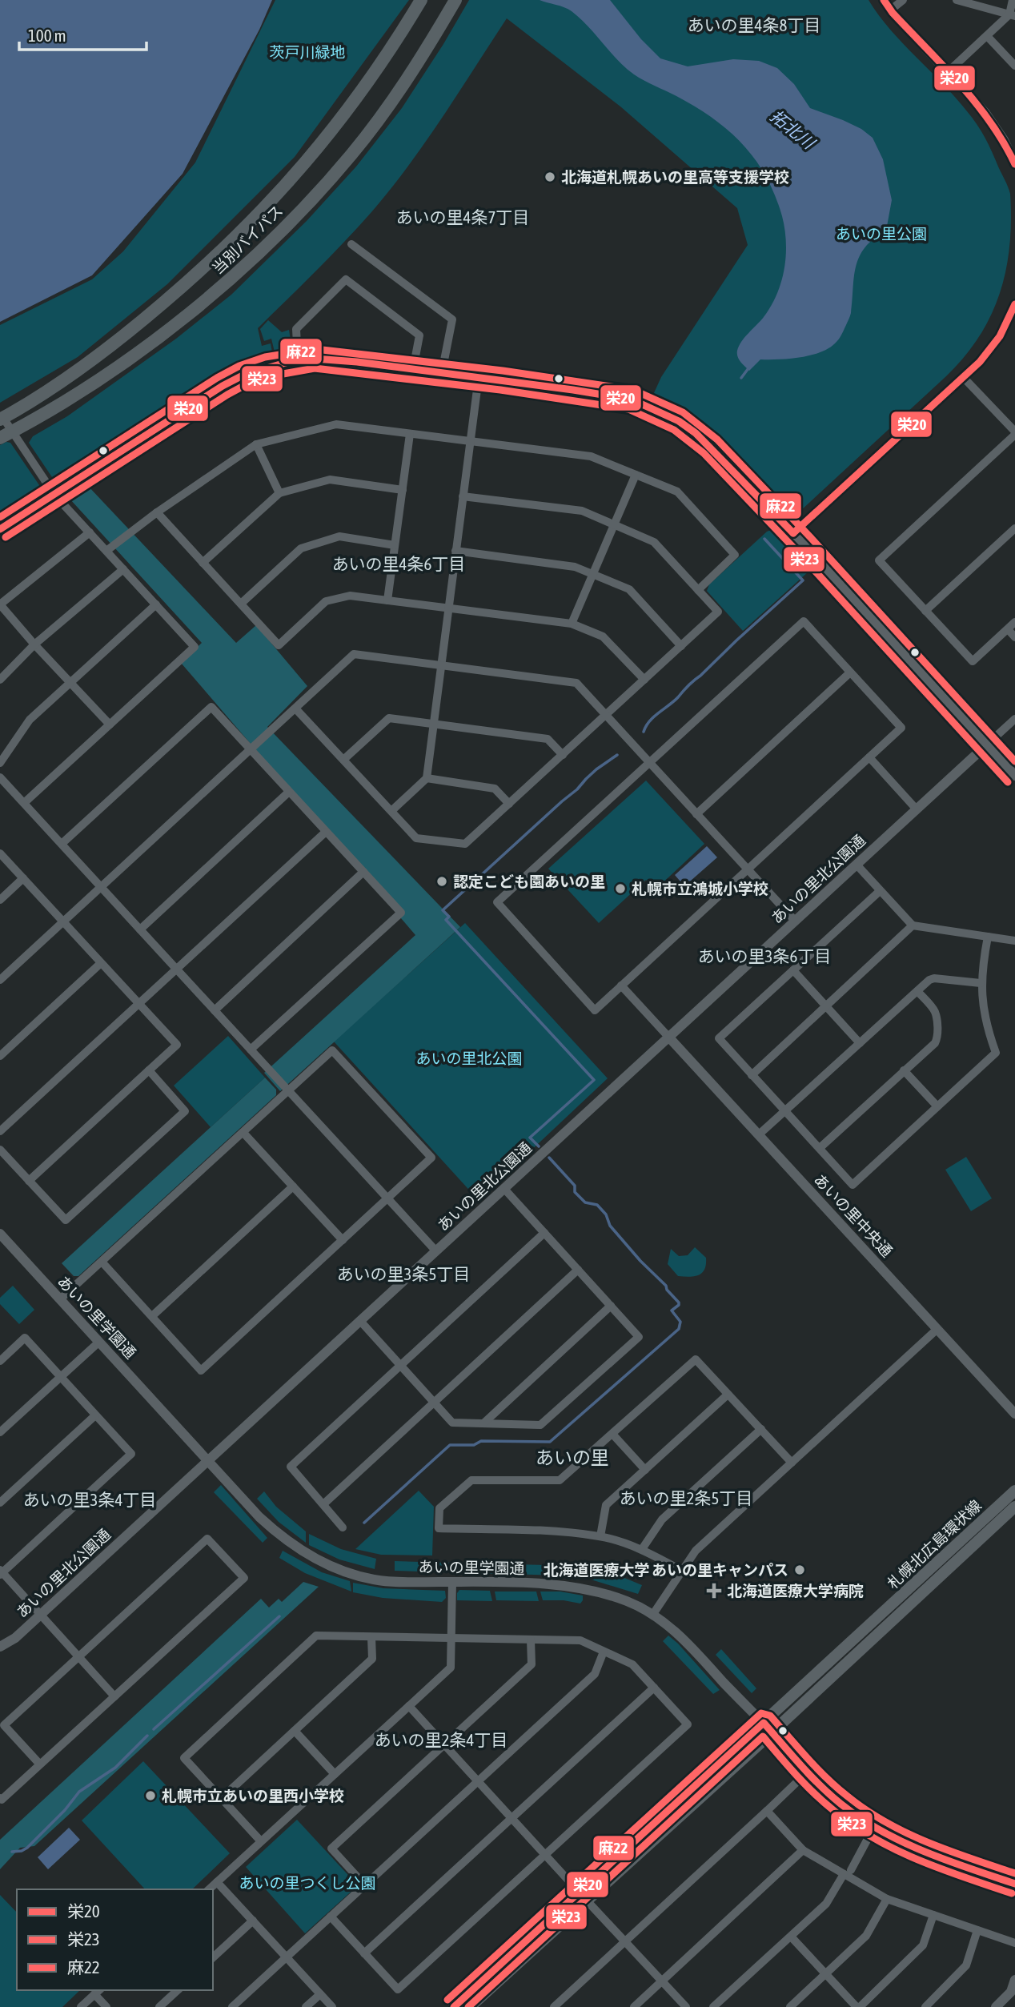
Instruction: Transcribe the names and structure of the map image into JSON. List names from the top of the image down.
{
  "streets": {
    "highway": ["当別バイパス"],
    "main road": ["札幌北広島環状線"],
    "street": ["あいの里北公園通", "あいの里中央通", "あいの里学園通"]
  },
  "crossings": [
    ["あいの里北公園通", "あいの里中央通"],
    ["あいの里北公園通", "あいの里学園通"],
    ["あいの里学園通", "札幌北広島環状線"]
  ],
  "districts": [
    "あいの里4条8丁目",
    "あいの里4条7丁目",
    "あいの里4条6丁目",
    "あいの里3条6丁目",
    "あいの里3条5丁目",
    "あいの里",
    "あいの里2条5丁目",
    "あいの里3条4丁目",
    "あいの里2条4丁目"
  ],
  "water": ["拓北川"],
  "parks": [
    "茨戸川緑地",
    "あいの里公園",
    "あいの里北公園",
    "あいの里つくし公園"
  ],
  "places": {
    "other": [
      "北海道札幌あいの里高等支援学校",
      "認定こども園あいの里",
      "札幌市立鴻城小学校",
      "北海道医療大学 あいの里キャンパス",
      "札幌市立あいの里西小学校"
    ],
    "health": ["北海道医療大学病院"]
  },
  "lines": ["transit line 栄20", "transit line 麻22", "transit line 栄23"],
  "legend": ["栄20", "栄23", "麻22"],
  "scale_bar": "100 m"
}
